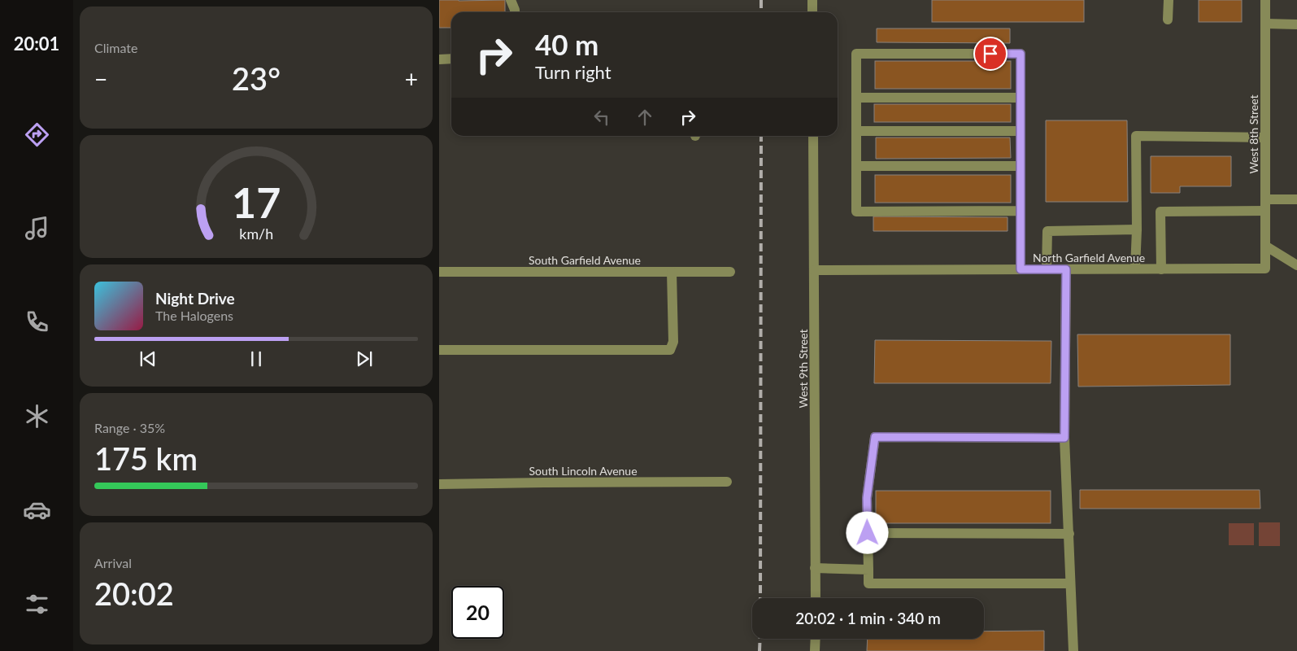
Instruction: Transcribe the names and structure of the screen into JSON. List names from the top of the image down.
{
  "streets": {
    "street": [
      "West 8th Street",
      "North Garfield Avenue",
      "South Garfield Avenue",
      "West 9th Street",
      "South Lincoln Avenue"
    ]
  },
  "crossings": [
    ["West 8th Street", "North Garfield Avenue"],
    ["North Garfield Avenue", "West 9th Street"]
  ],
  "page": {
    "tabs": "20:01",
    "tile": [
      "Climate",
      ["Range · 35%", "175 km"],
      ["Arrival", "20:02"]
    ],
    "turn": ["40 m", "Turn right"],
    "heat": ["−", "23°", "+"],
    "song": ["Night Drive", "The Halogens"],
    "limit": "20",
    "trip": "20:02 · 1 min · 340 m",
    "gauge": ["17", "km/h"]
  }
}
